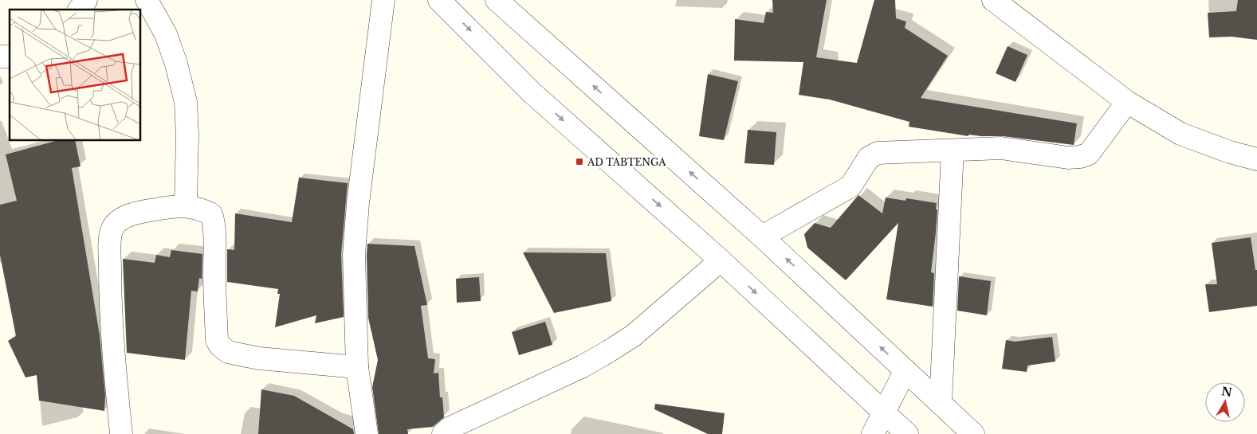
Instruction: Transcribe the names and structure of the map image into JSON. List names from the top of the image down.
{
  "places": {
    "transit": ["AD TABTENGA"]
  },
  "north": "top"
}
